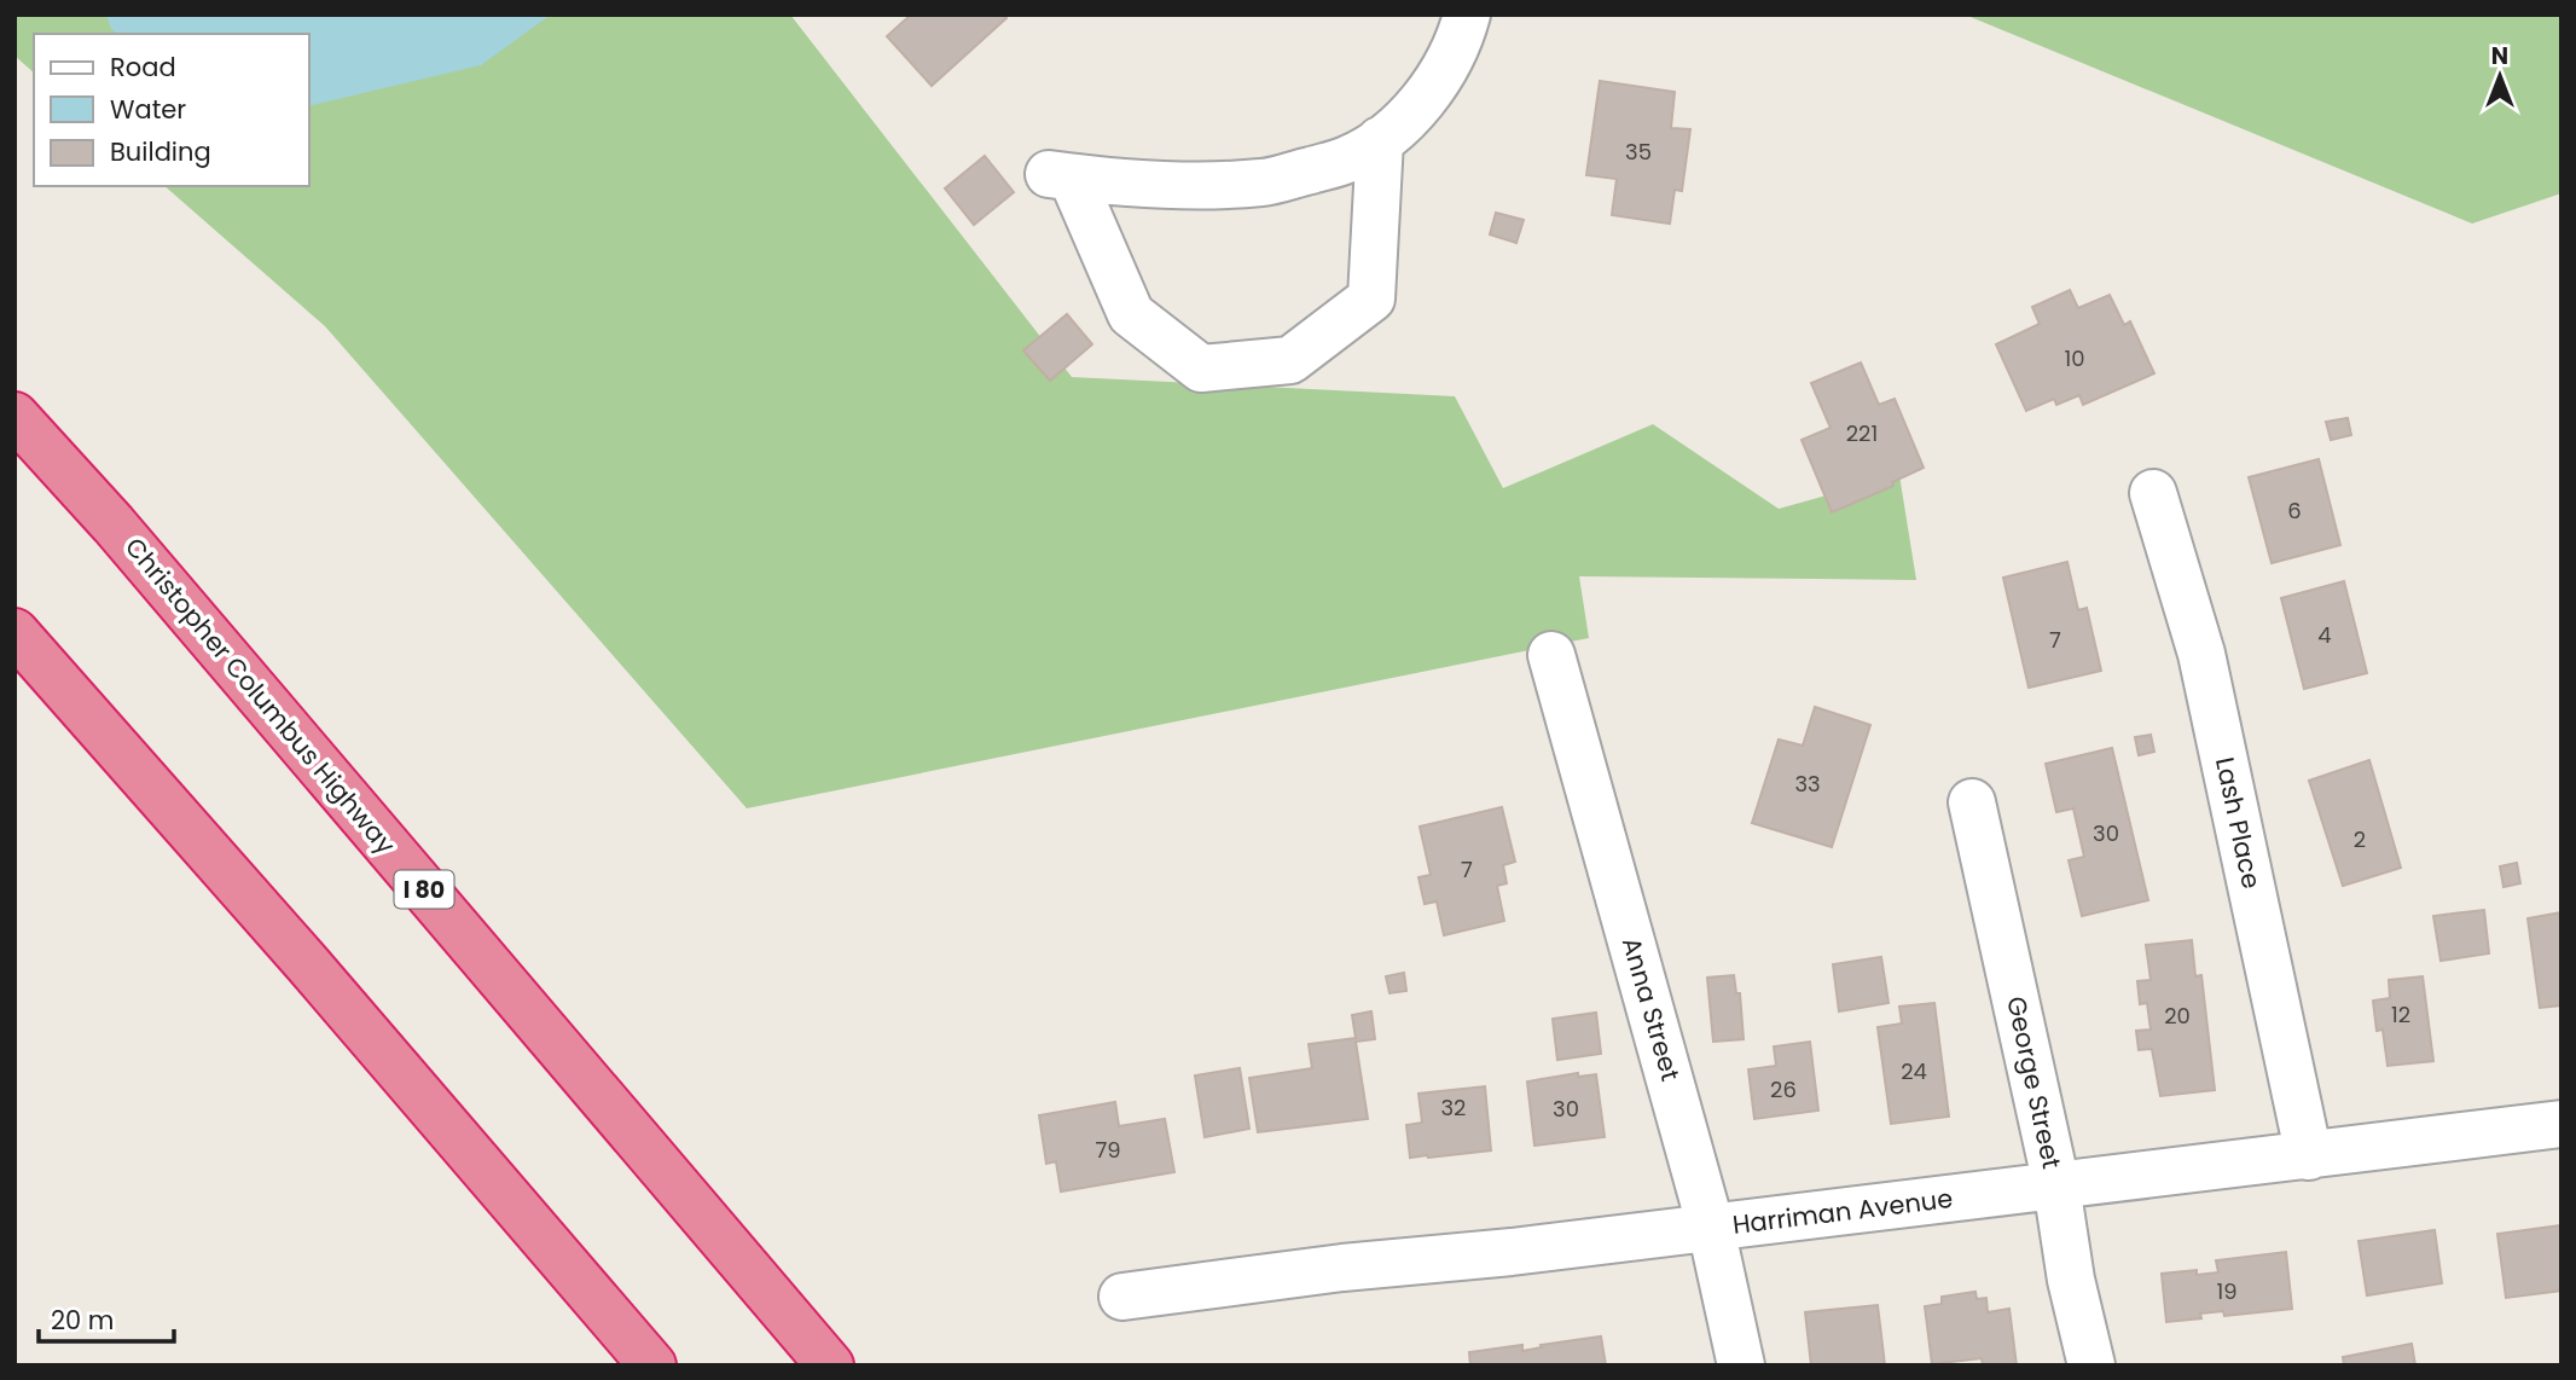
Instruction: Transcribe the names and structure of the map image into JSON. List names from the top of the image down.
{
  "streets": {
    "highway": ["Christopher Columbus Highway", "I 80"],
    "street": [
      "Lash Place",
      "Anna Street",
      "George Street",
      "Harriman Avenue"
    ]
  },
  "crossings": [
    ["Lash Place", "Harriman Avenue"],
    ["Anna Street", "Harriman Avenue"],
    ["George Street", "Harriman Avenue"]
  ],
  "house_numbers": [
    "35",
    "10",
    "221",
    "6",
    "4",
    "7",
    "33",
    "30",
    "2",
    "7",
    "12",
    "20",
    "24",
    "26",
    "32",
    "30",
    "79",
    "19"
  ],
  "legend": ["Road", "Water", "Building"],
  "scale_bar": "20 m",
  "north": "top"
}
